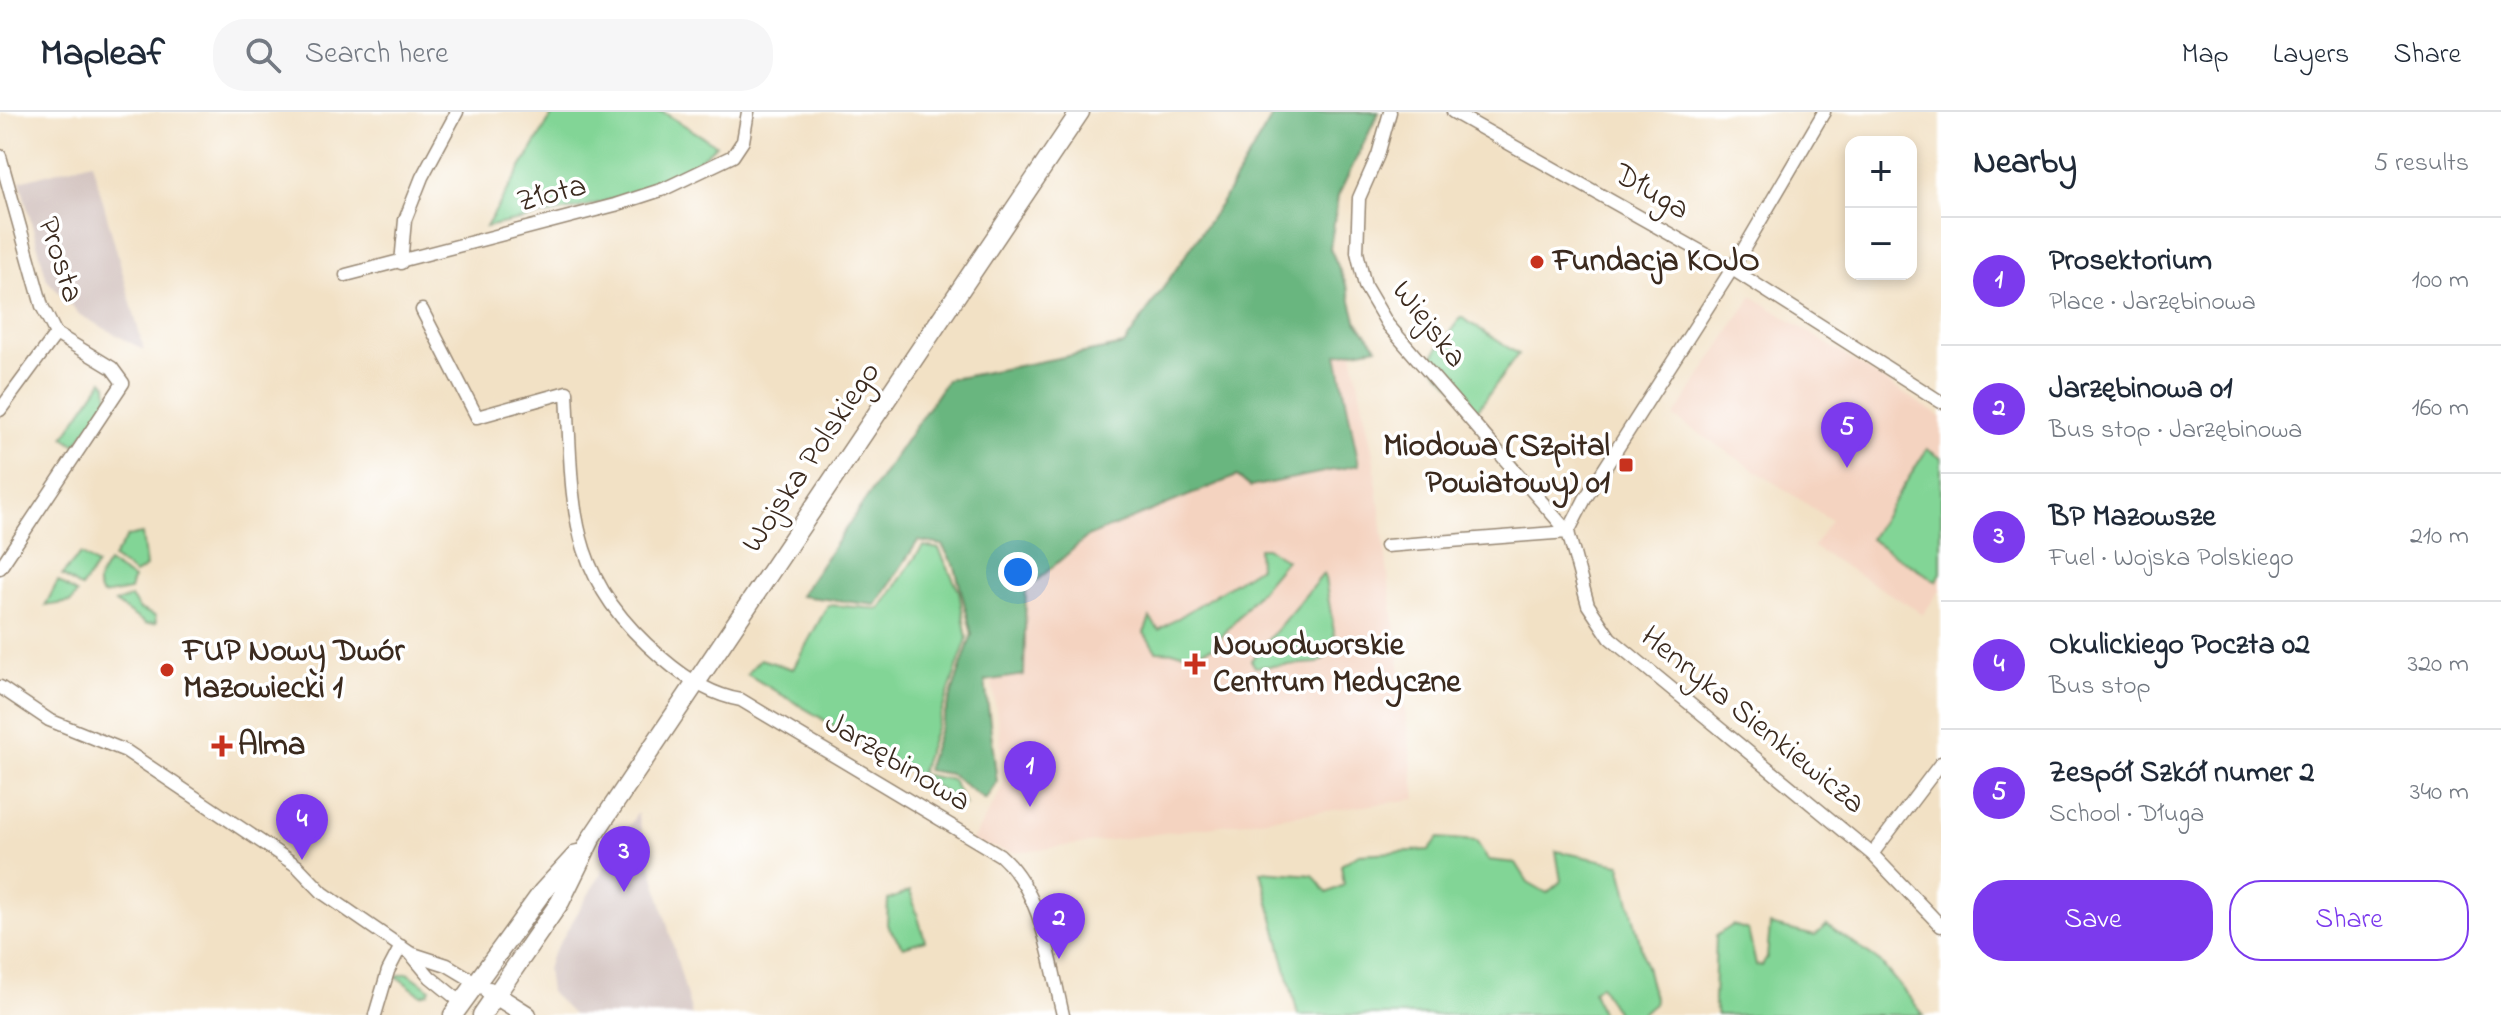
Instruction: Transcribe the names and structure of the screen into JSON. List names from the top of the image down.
{
  "streets": {
    "main road": ["Wojska Polskiego"],
    "street": [
      "Długa",
      "Złota",
      "Prosta",
      "Wiejska",
      "Henryka Sienkiewicza",
      "Jarzębinowa"
    ]
  },
  "crossings": [
    ["Wiejska", "Henryka Sienkiewicza"],
    ["Wojska Polskiego", "Jarzębinowa"]
  ],
  "places": {
    "other": ["Fundacja KOJO", "FUP Nowy Dwór Mazowiecki 1"],
    "transit": ["Miodowa (Szpital Powiatowy) 01"],
    "health": ["Nowodworskie Centrum Medyczne", "Alma"]
  },
  "page": {
    "header": "Mapleaf",
    "search": "Search here",
    "nav": ["Map", "Layers", "Share"],
    "heading": ["Nearby", "5 results"],
    "map_buttons": ["+", "−"],
    "list": [
      {
        "mark": "1",
        "name": "Prosektorium",
        "note": "Place · Jarzębinowa",
        "value": "100 m"
      },
      {
        "mark": "2",
        "name": "Jarzębinowa 01",
        "note": "Bus stop · Jarzębinowa",
        "value": "160 m"
      },
      {
        "mark": "3",
        "name": "BP Mazowsze",
        "note": "Fuel · Wojska Polskiego",
        "value": "210 m"
      },
      {
        "mark": "4",
        "name": "Okulickiego Poczta 02",
        "note": "Bus stop",
        "value": "320 m"
      },
      {
        "mark": "5",
        "name": "Zespół Szkół numer 2",
        "note": "School · Długa",
        "value": "340 m"
      }
    ],
    "pins": [
      "5",
      "1",
      "4",
      "3",
      "2"
    ],
    "buttons": ["Save", "Share"]
  }
}
